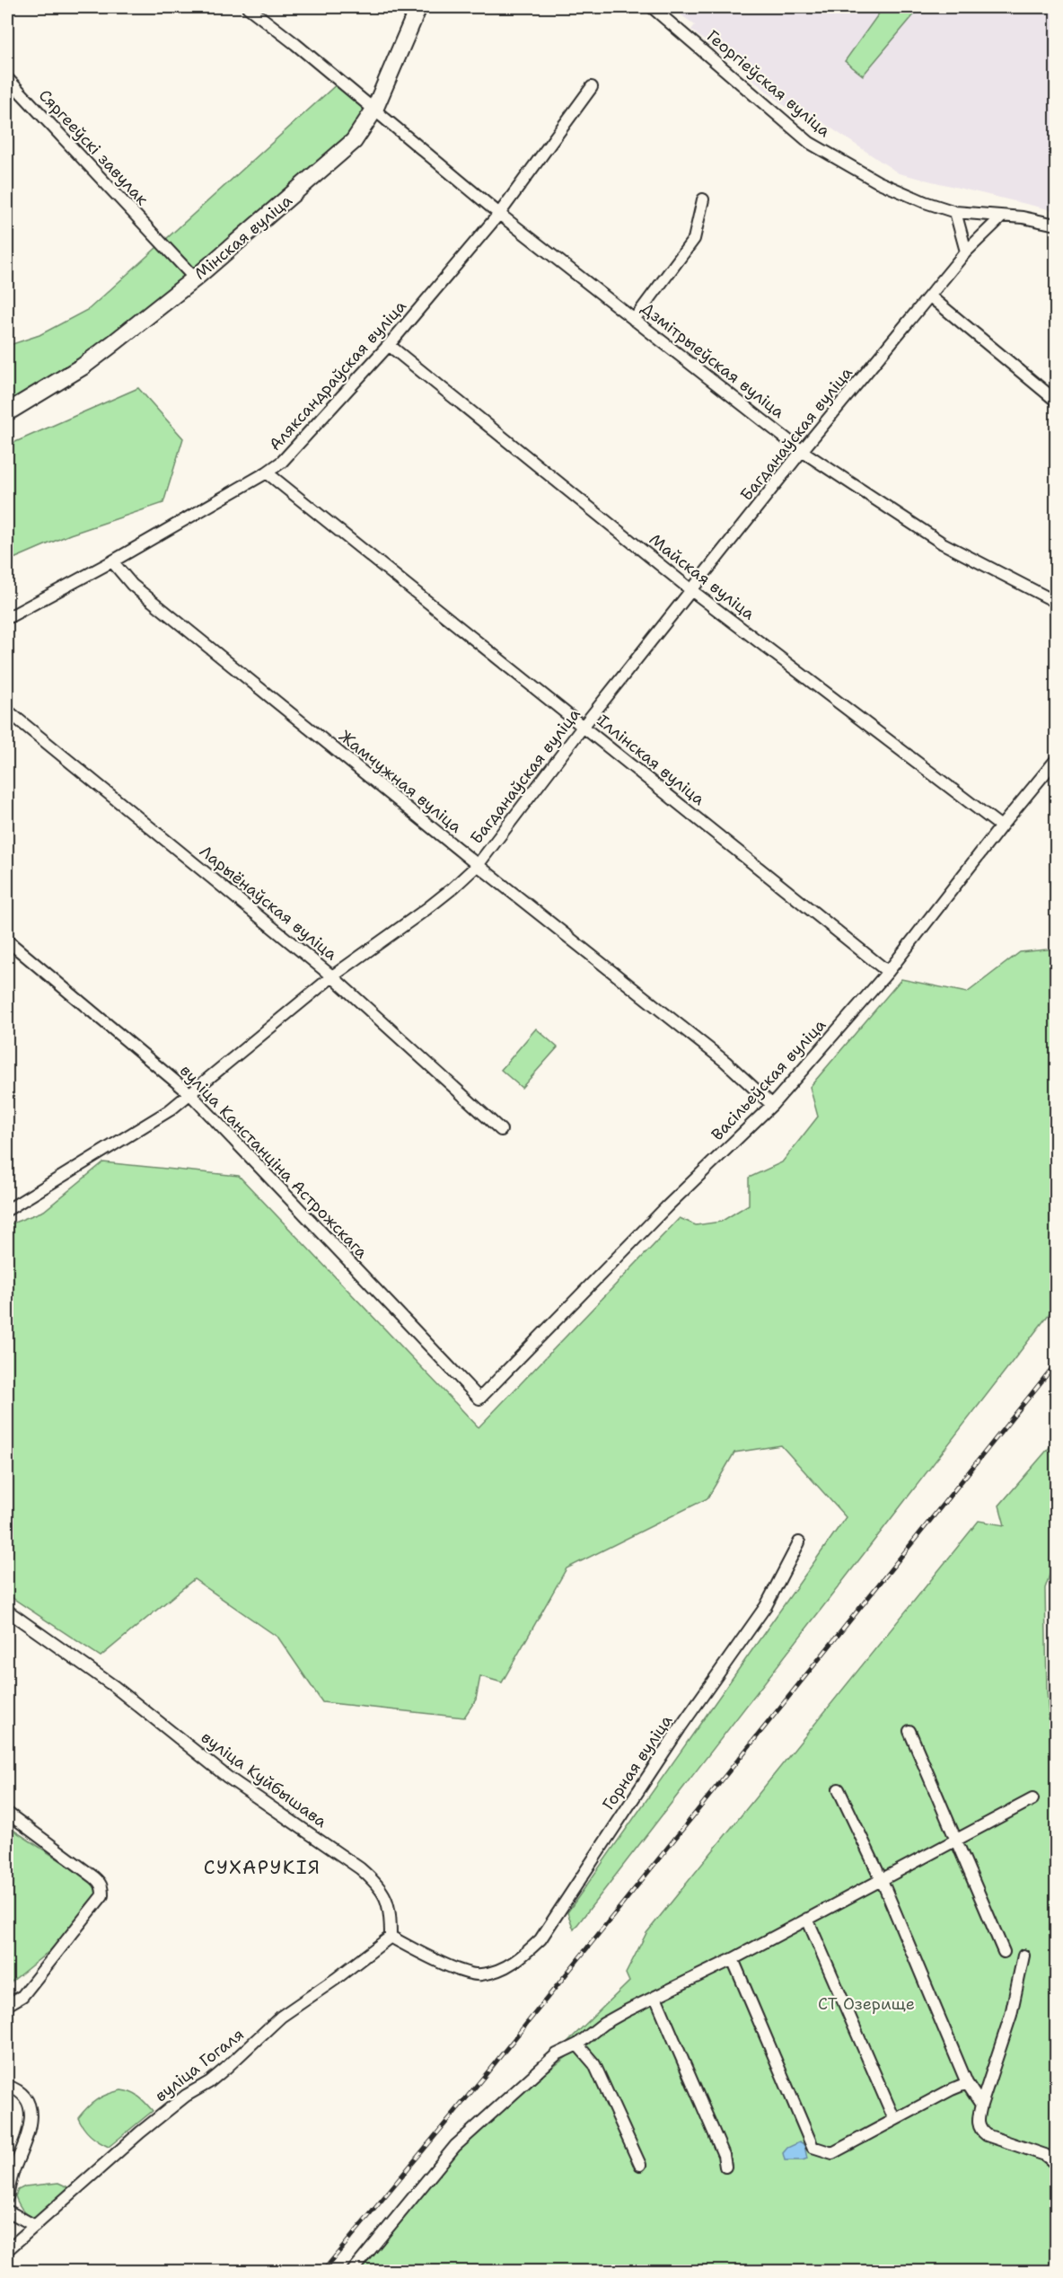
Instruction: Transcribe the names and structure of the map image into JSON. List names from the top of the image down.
{
  "streets": {
    "main road": ["Мінская вуліца"],
    "street": [
      "Георгіеўская вуліца",
      "Сяргееўскі завулак",
      "Дзмітрыеўская вуліца",
      "Аляксандраўская вуліца",
      "Багданаўская вуліца",
      "Майская вуліца",
      "Іллінская вуліца",
      "Жамчужная вуліца",
      "Ларыёнаўская вуліца",
      "Васільеўская вуліца",
      "вуліца Канстанціна Астрожскага",
      "Горная вуліца",
      "вуліца Куйбышава",
      "вуліца Гогаля"
    ]
  },
  "crossings": [
    ["Георгіеўская вуліца", "Багданаўская вуліца"],
    ["Сяргееўскі завулак", "Мінская вуліца"],
    ["Мінская вуліца", "Дзмітрыеўская вуліца"],
    ["Дзмітрыеўская вуліца", "Аляксандраўская вуліца"],
    ["Дзмітрыеўская вуліца", "Багданаўская вуліца"],
    ["Аляксандраўская вуліца", "Майская вуліца"],
    ["Аляксандраўская вуліца", "Іллінская вуліца"],
    ["Аляксандраўская вуліца", "Жамчужная вуліца"],
    ["Багданаўская вуліца", "Майская вуліца"],
    ["Багданаўская вуліца", "Іллінская вуліца"],
    ["Багданаўская вуліца", "Жамчужная вуліца"],
    ["Багданаўская вуліца", "Ларыёнаўская вуліца"],
    ["Багданаўская вуліца", "вуліца Канстанціна Астрожскага"],
    ["Майская вуліца", "Васільеўская вуліца"],
    ["Іллінская вуліца", "Васільеўская вуліца"],
    ["Жамчужная вуліца", "Васільеўская вуліца"],
    ["Васільеўская вуліца", "вуліца Канстанціна Астрожскага"],
    ["Горная вуліца", "вуліца Куйбышава"],
    ["Горная вуліца", "вуліца Гогаля"],
    ["вуліца Куйбышава", "вуліца Гогаля"]
  ],
  "districts": ["СУХАРУКІЯ"],
  "parks": ["СТ Озерище"]
}
